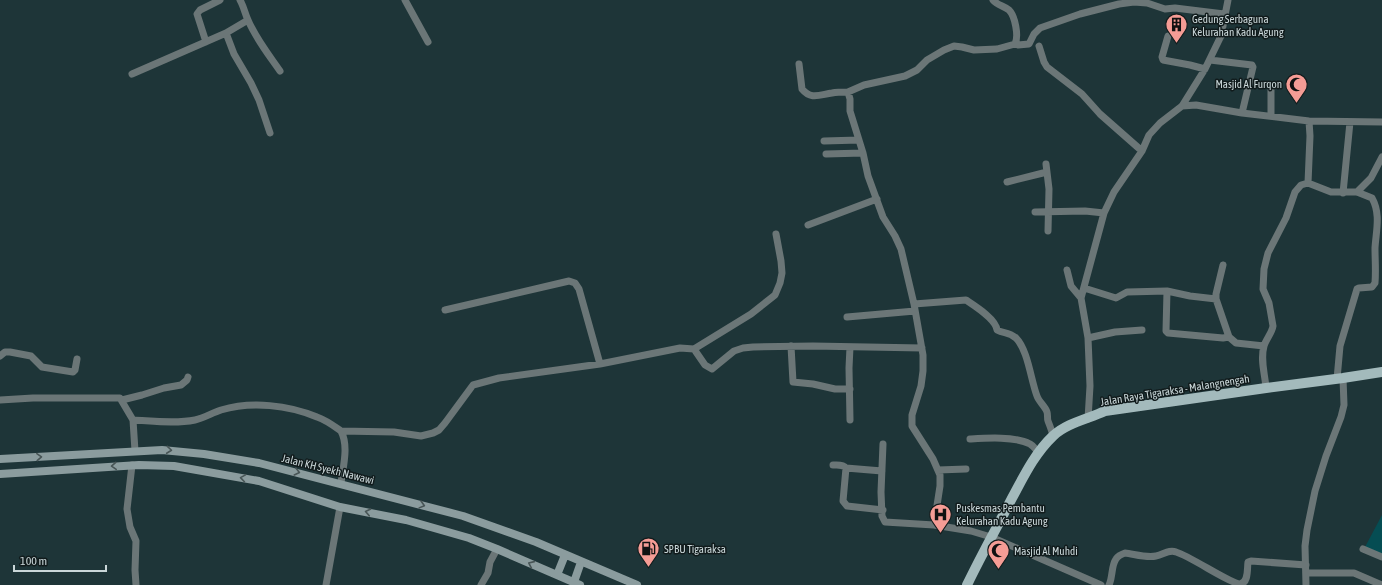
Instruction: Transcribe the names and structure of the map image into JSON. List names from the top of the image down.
{
  "streets": {
    "main road": ["Jalan Raya Tigaraksa - Malangnengah", "Jalan KH Syekh Nawawi"]
  },
  "places": {
    "building": ["Gedung Serbaguna Kelurahan Kadu Agung"],
    "mosque": ["Masjid Al Furqon", "Masjid Al Muhdi"],
    "hospital": ["Puskesmas Pembantu Kelurahan Kadu Agung"],
    "fuel station": ["SPBU Tigaraksa"]
  },
  "scale_bar": "100 m"
}
